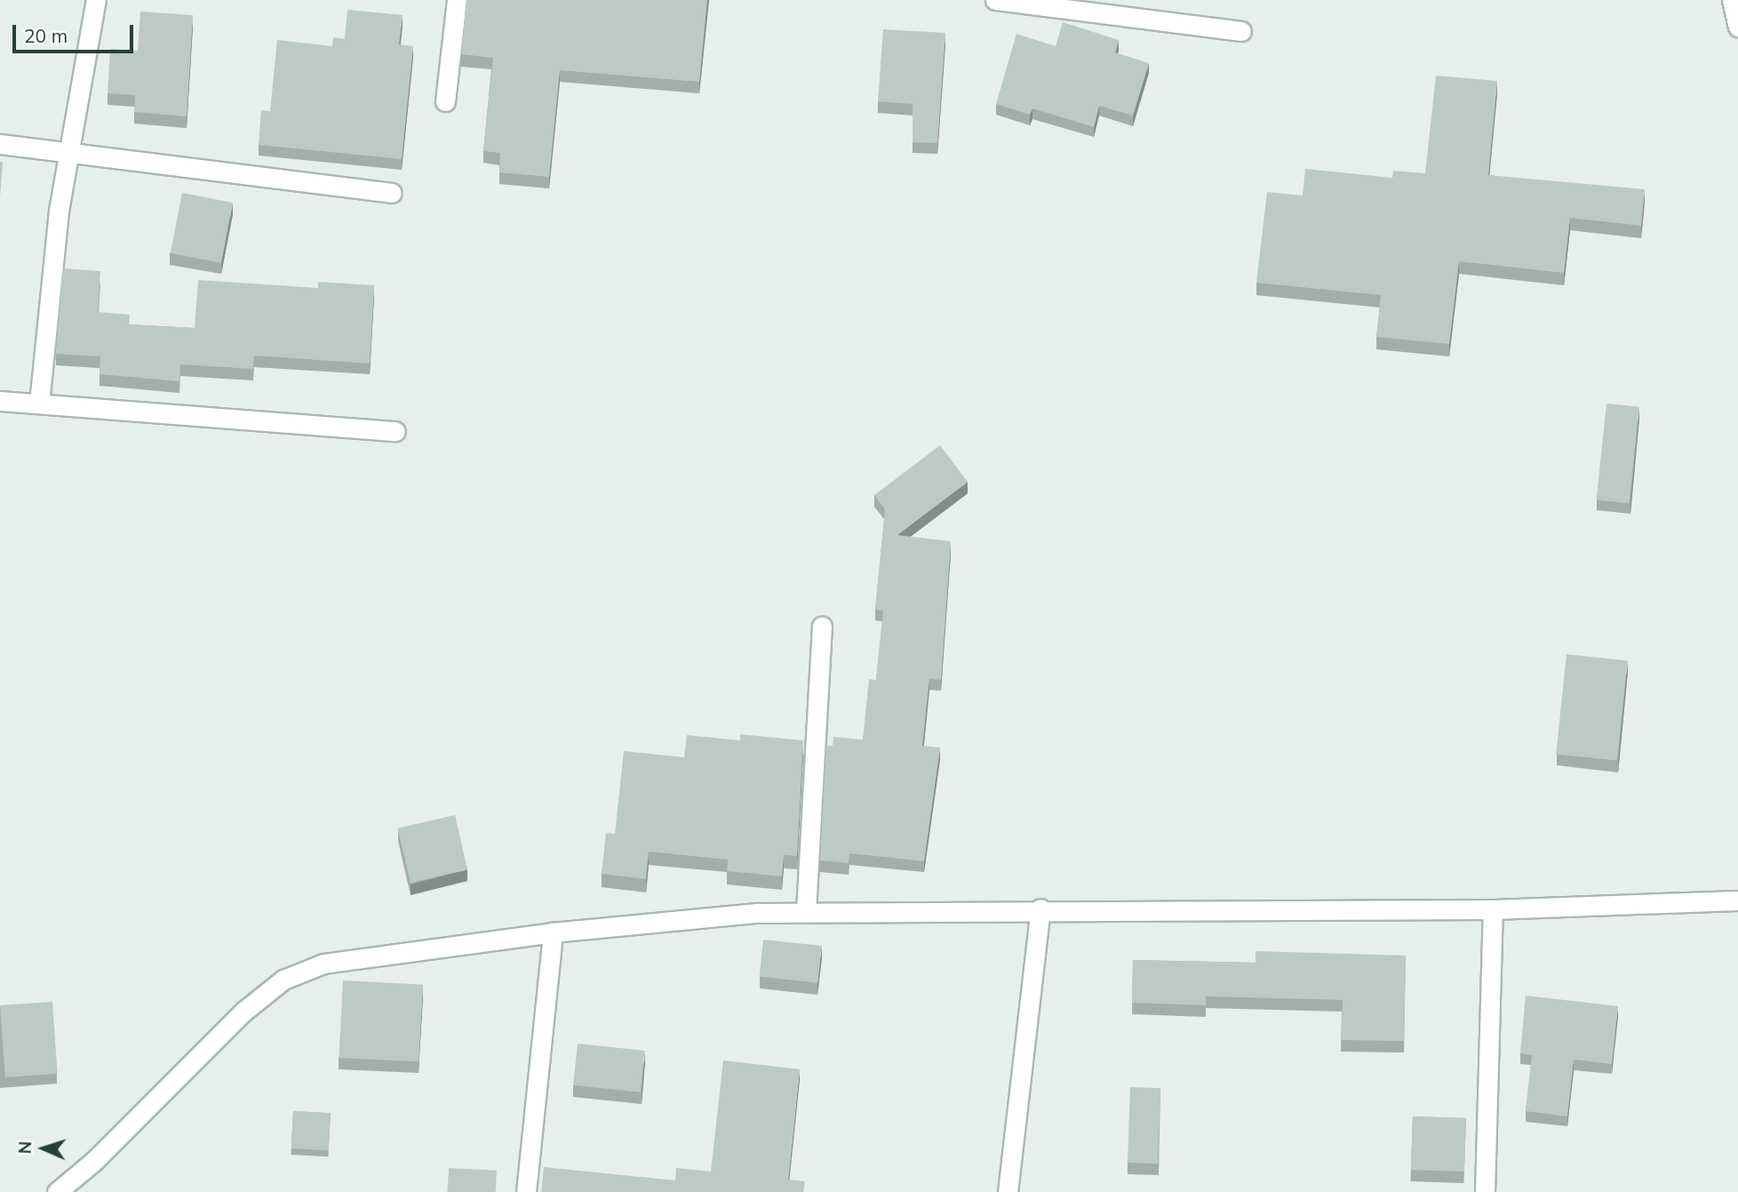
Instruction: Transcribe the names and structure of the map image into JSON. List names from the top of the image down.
{
  "scale_bar": "20 m",
  "north": "left"
}
